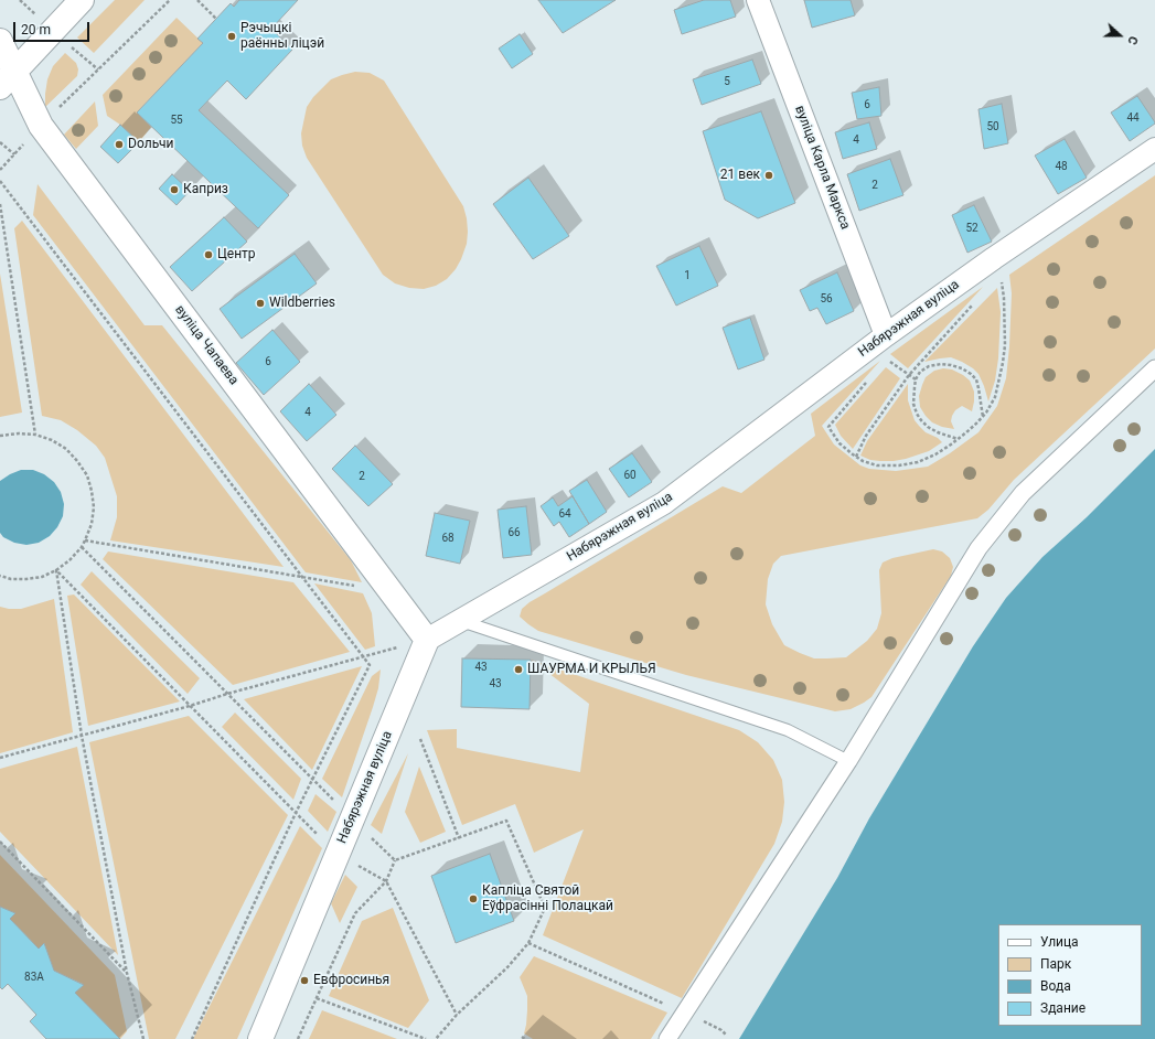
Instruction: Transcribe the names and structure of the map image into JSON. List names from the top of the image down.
{
  "streets": {
    "street": ["вуліца Карла Маркса", "Набярэжная вуліца", "вуліца Чапаева"]
  },
  "crossings": [
    ["вуліца Карла Маркса", "Набярэжная вуліца"],
    ["Набярэжная вуліца", "вуліца Чапаева"]
  ],
  "places": [
    "Рэчыцкі раённы ліцэй",
    "Doльчи",
    "21 век",
    "Каприз",
    "Центр",
    "Wildberries",
    "ШАУРМА И КРЫЛЬЯ",
    "Капліца Святой Еўфрасінні Полацкай",
    "Евфросинья"
  ],
  "house_numbers": [
    "5",
    "6",
    "44",
    "55",
    "50",
    "4",
    "48",
    "2",
    "52",
    "1",
    "56",
    "6",
    "4",
    "60",
    "2",
    "64",
    "66",
    "68",
    "43",
    "43",
    "83А"
  ],
  "legend": [
    "Улица",
    "Парк",
    "Вода",
    "Здание"
  ],
  "scale_bar": "20 m",
  "north": "right"
}
